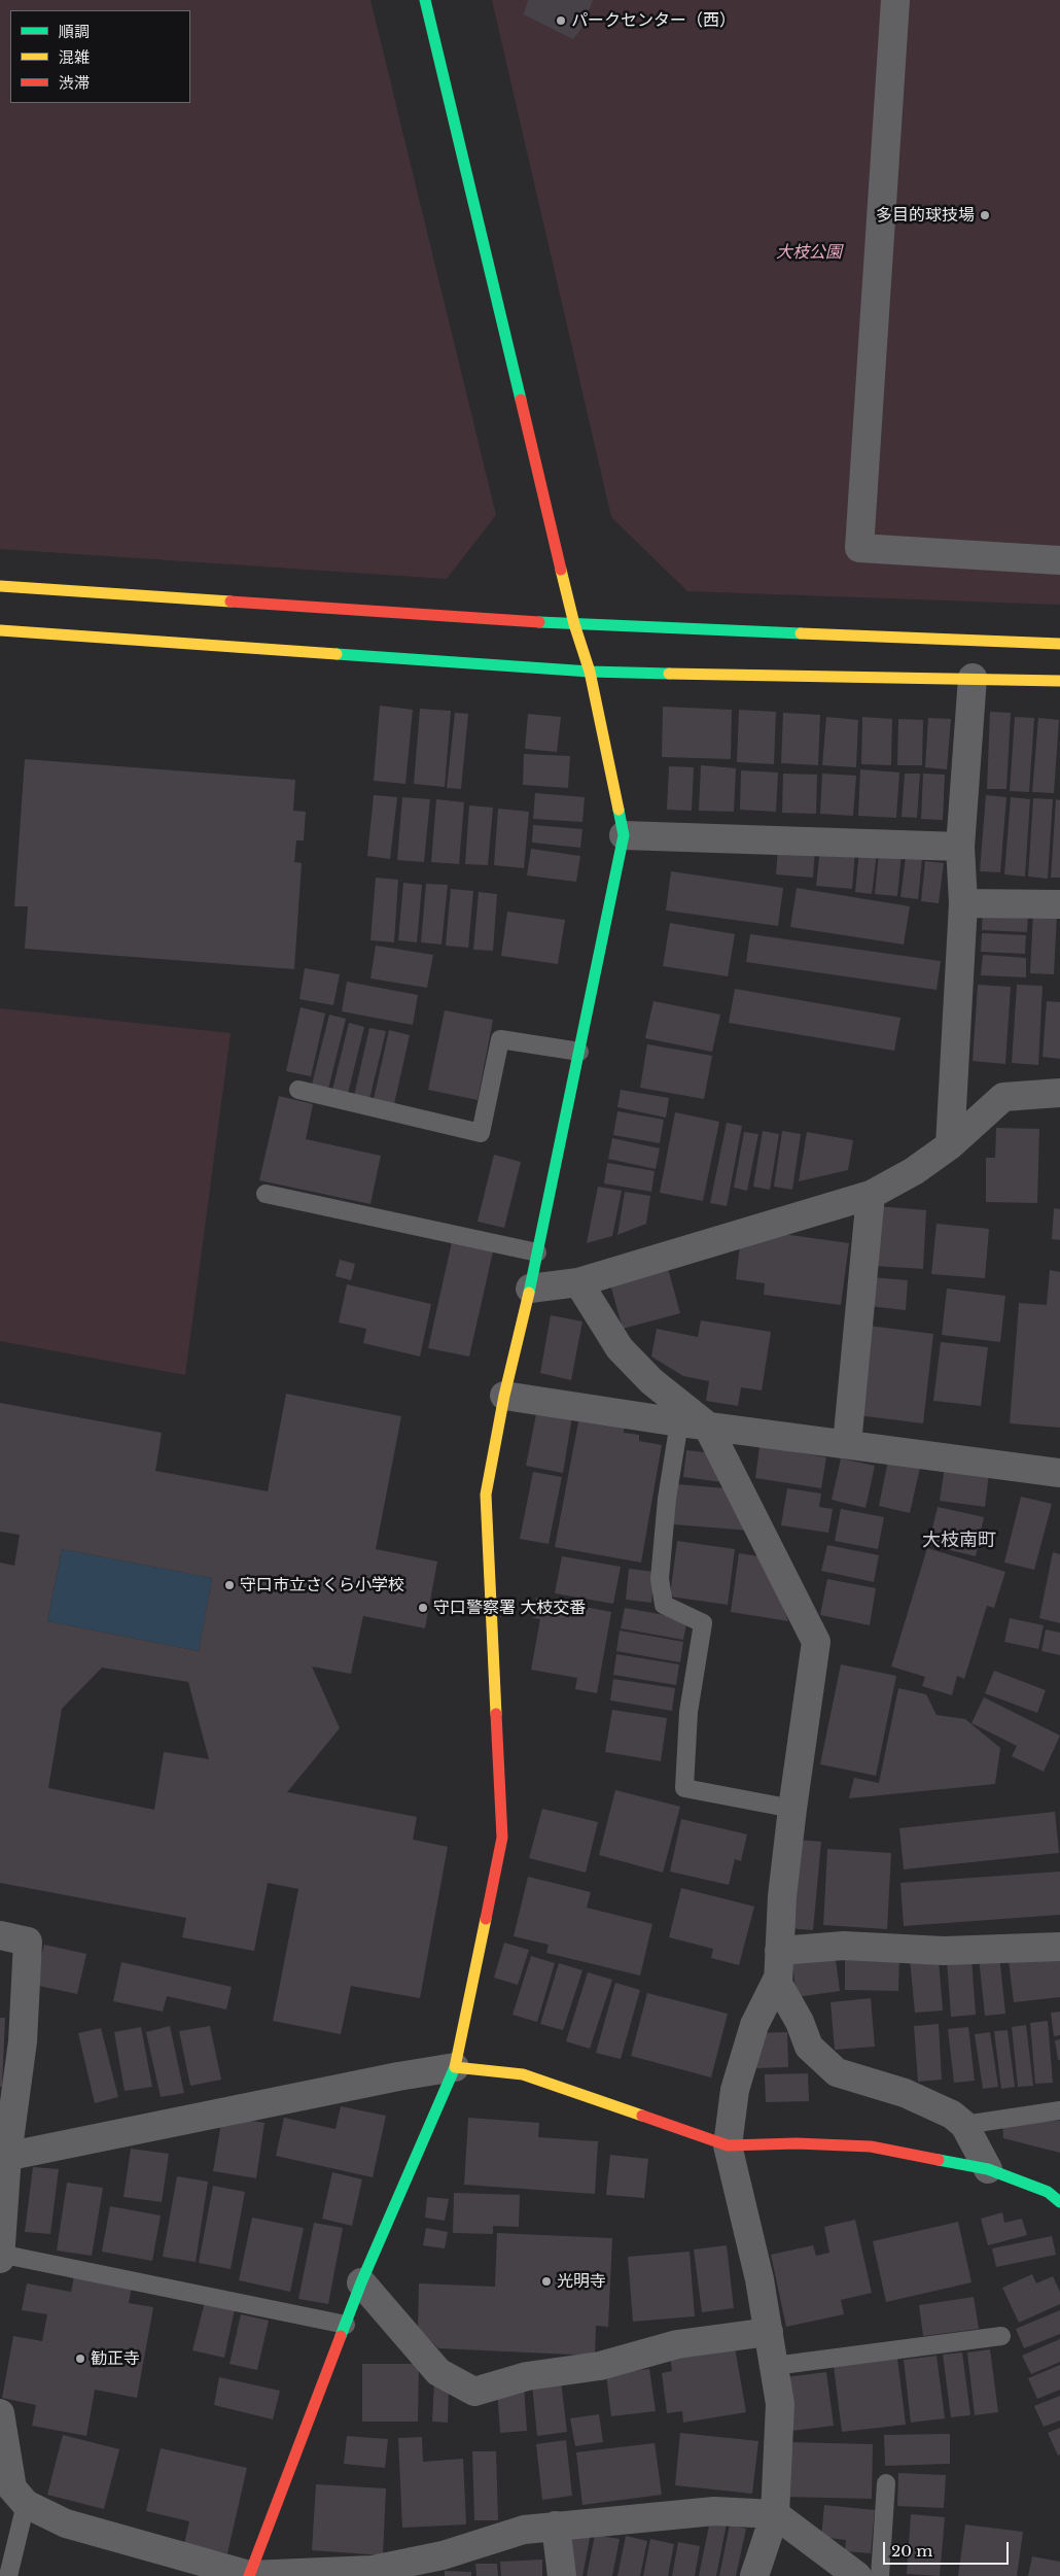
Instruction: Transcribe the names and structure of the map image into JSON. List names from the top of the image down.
{
  "districts": ["大枝南町"],
  "parks": ["大枝公園"],
  "places": [
    "パークセンター（西）",
    "多目的球技場",
    "守口市立さくら小学校",
    "守口警察署 大枝交番",
    "光明寺",
    "勧正寺"
  ],
  "legend": ["順調", "混雑", "渋滞"],
  "scale_bar": "20 m"
}
